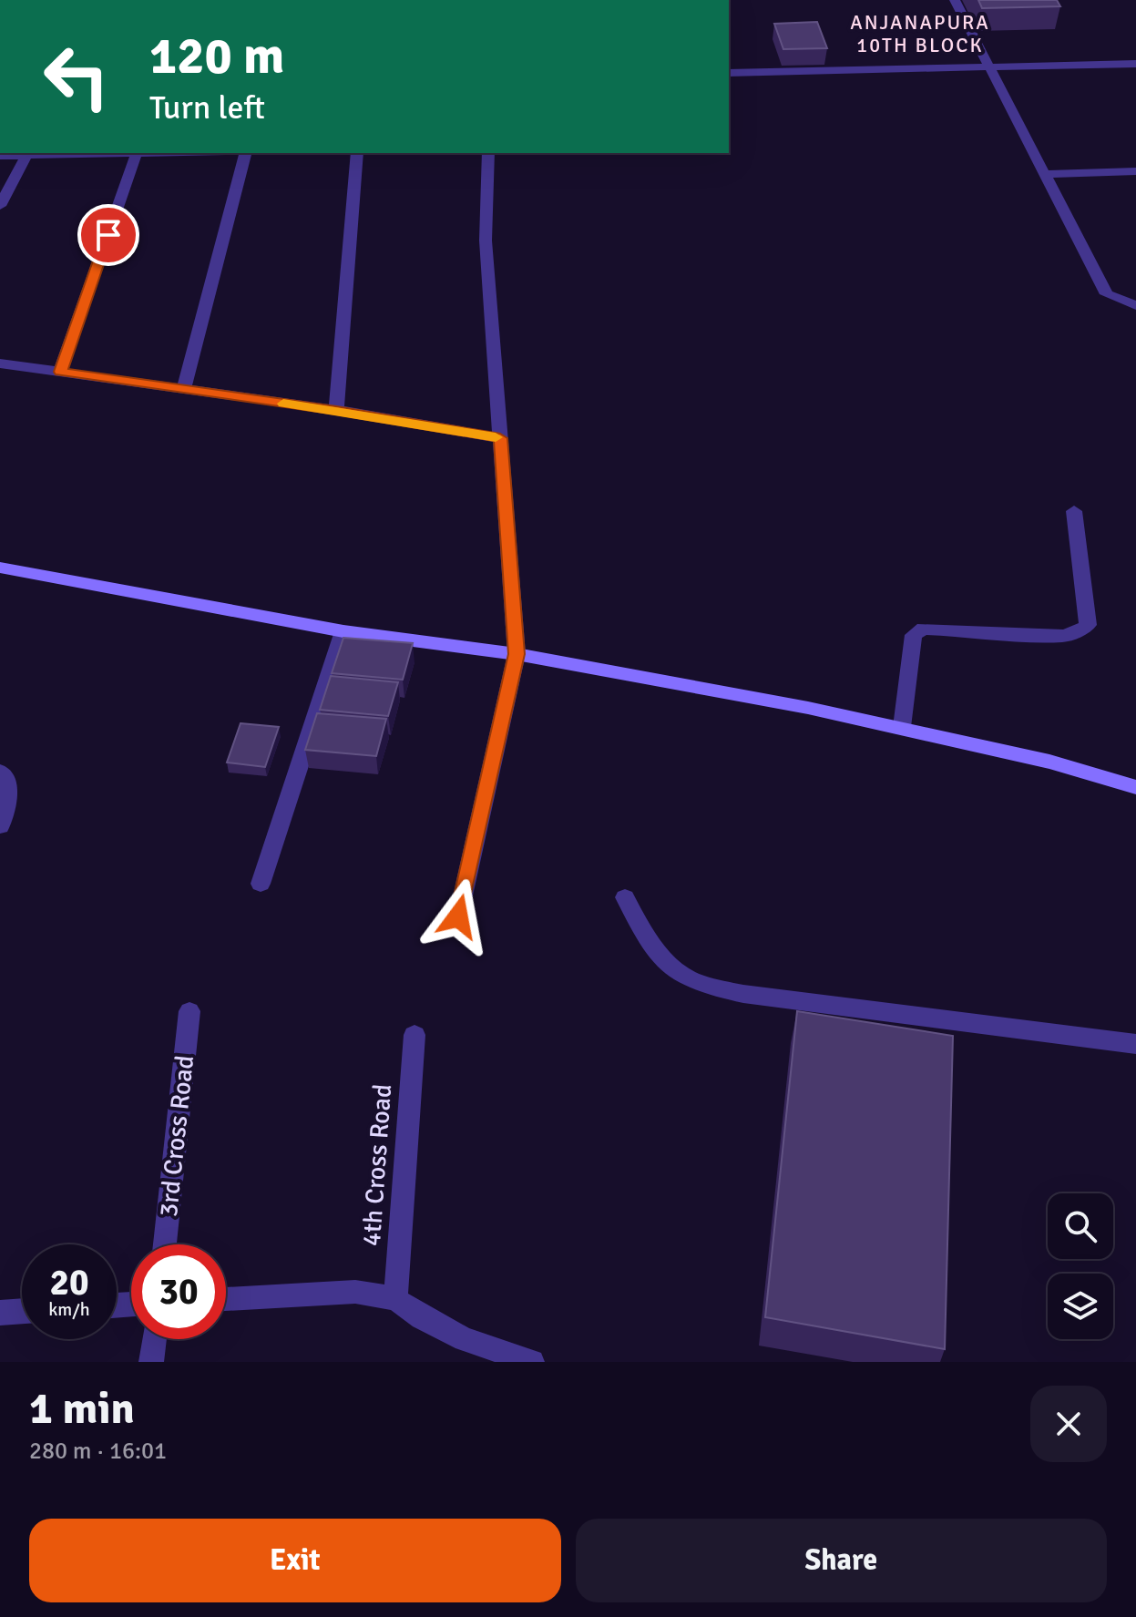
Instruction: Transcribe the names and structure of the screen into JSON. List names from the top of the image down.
{
  "streets": {
    "street": ["3rd Cross Road", "4th Cross Road"]
  },
  "districts": ["ANJANAPURA 10TH BLOCK"],
  "page": {
    "turn": ["120 m", "Turn left"],
    "speed": "20 km/h",
    "limit": "30",
    "heading": ["1 min", "280 m · 16:01"],
    "buttons": ["Exit", "Share"]
  }
}
